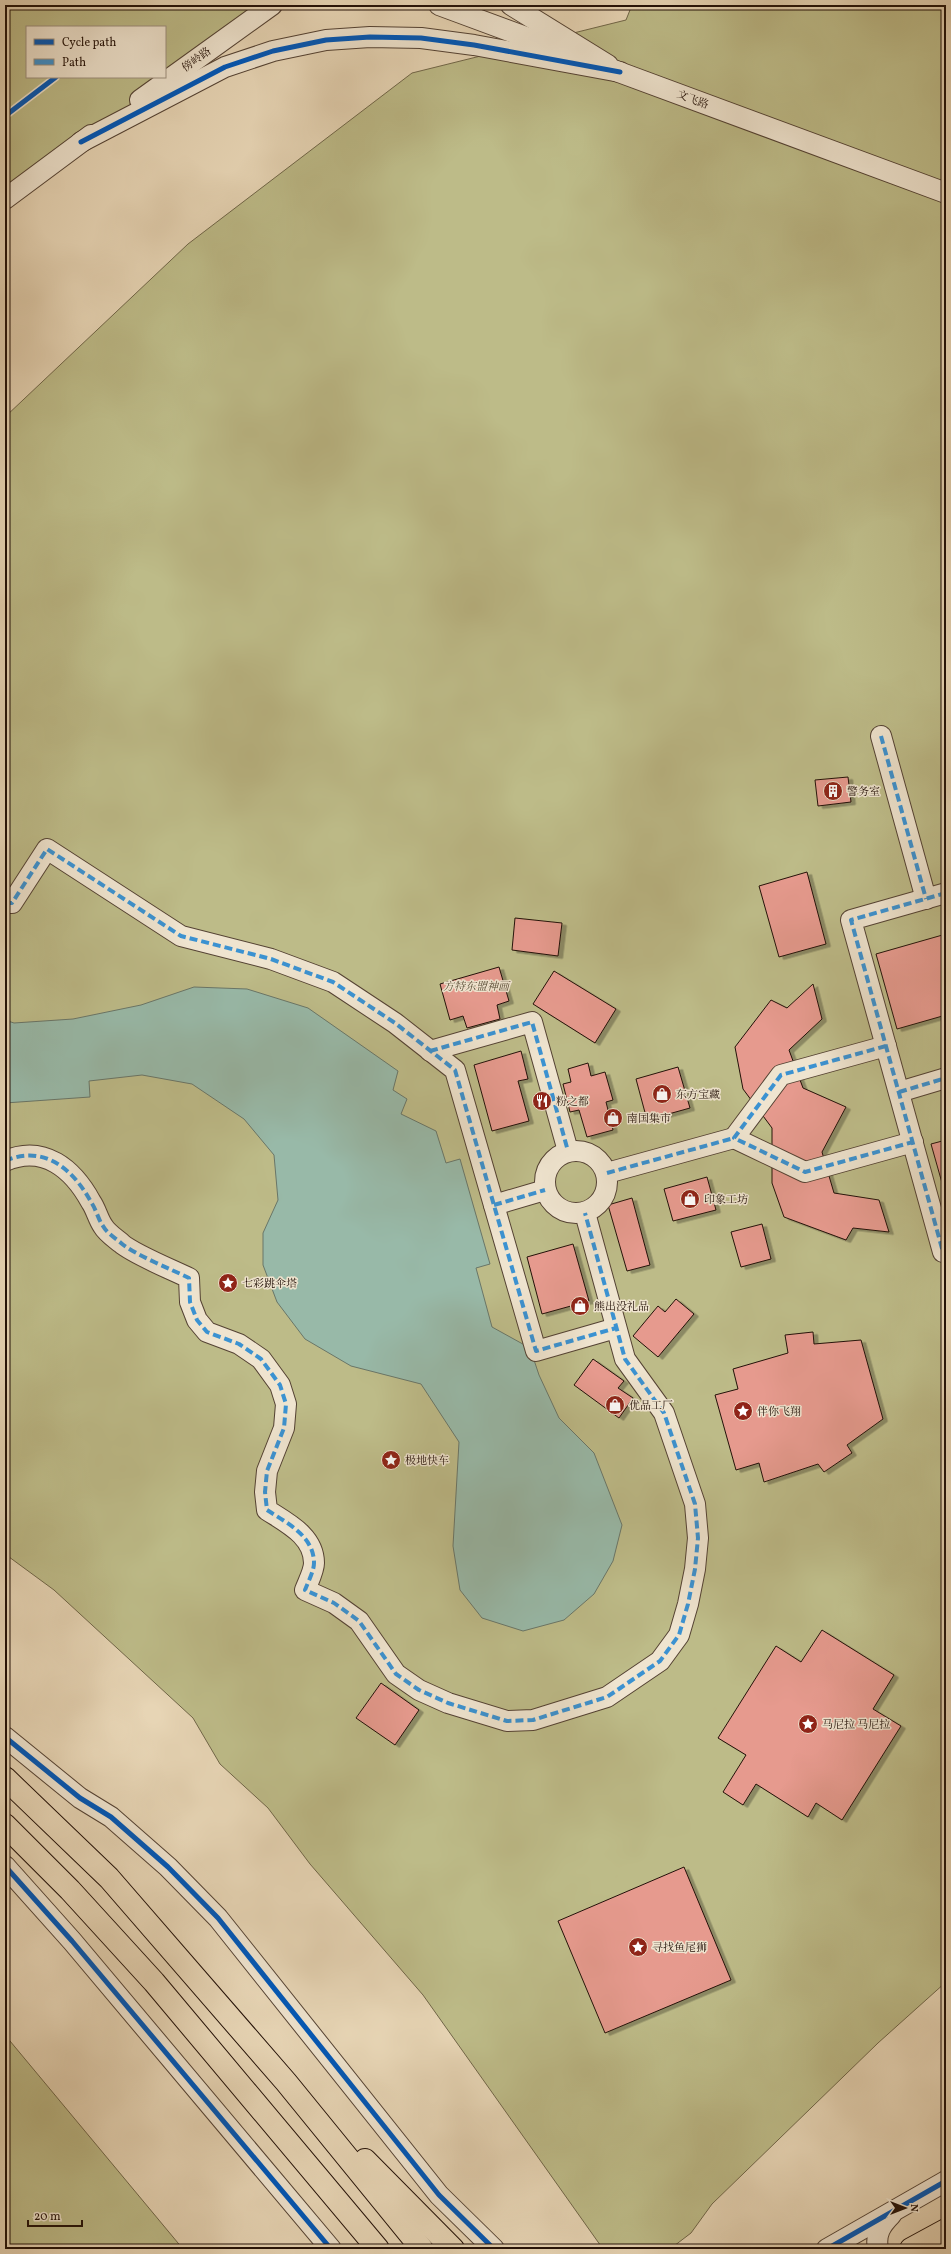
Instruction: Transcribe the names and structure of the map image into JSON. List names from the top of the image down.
{
  "streets": {
    "street": ["傍岭路", "文飞路"]
  },
  "parks": ["方特东盟神画"],
  "places": {
    "building": ["警务室"],
    "shop": [
      "东方宝藏",
      "南国集市",
      "印象工坊",
      "熊出没礼品",
      "优品工厂"
    ],
    "restaurant": ["粉之都"],
    "place": [
      "七彩跳伞塔",
      "伴你飞翔",
      "极地快车",
      "马尼拉 马尼拉",
      "寻找鱼尾狮"
    ]
  },
  "legend": ["Cycle path", "Path"],
  "scale_bar": "20 m",
  "north": "right"
}
